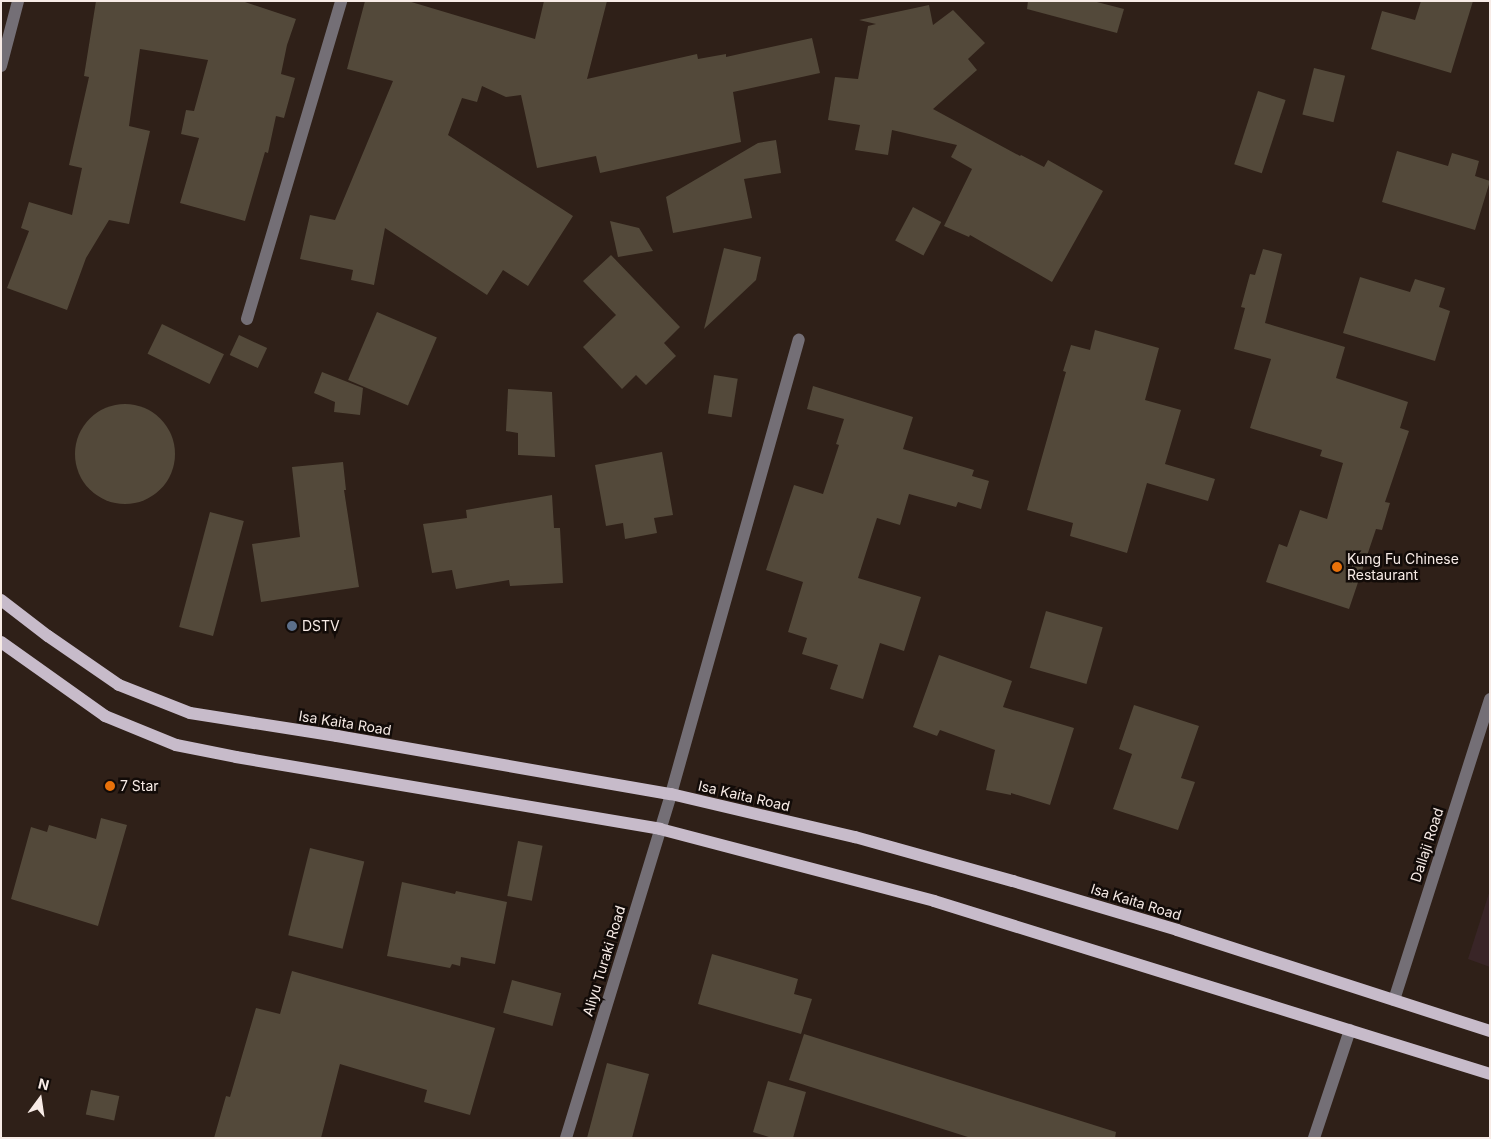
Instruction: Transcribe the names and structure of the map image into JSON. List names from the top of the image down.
{
  "streets": {
    "main road": ["Isa Kaita Road"],
    "street": ["Dallaji Road", "Aliyu Turaki Road"]
  },
  "crossings": [
    ["Isa Kaita Road", "Dallaji Road"],
    ["Isa Kaita Road", "Aliyu Turaki Road"]
  ],
  "places": ["Kung Fu Chinese Restaurant", "DSTV", "7 Star"],
  "north": "top"
}
